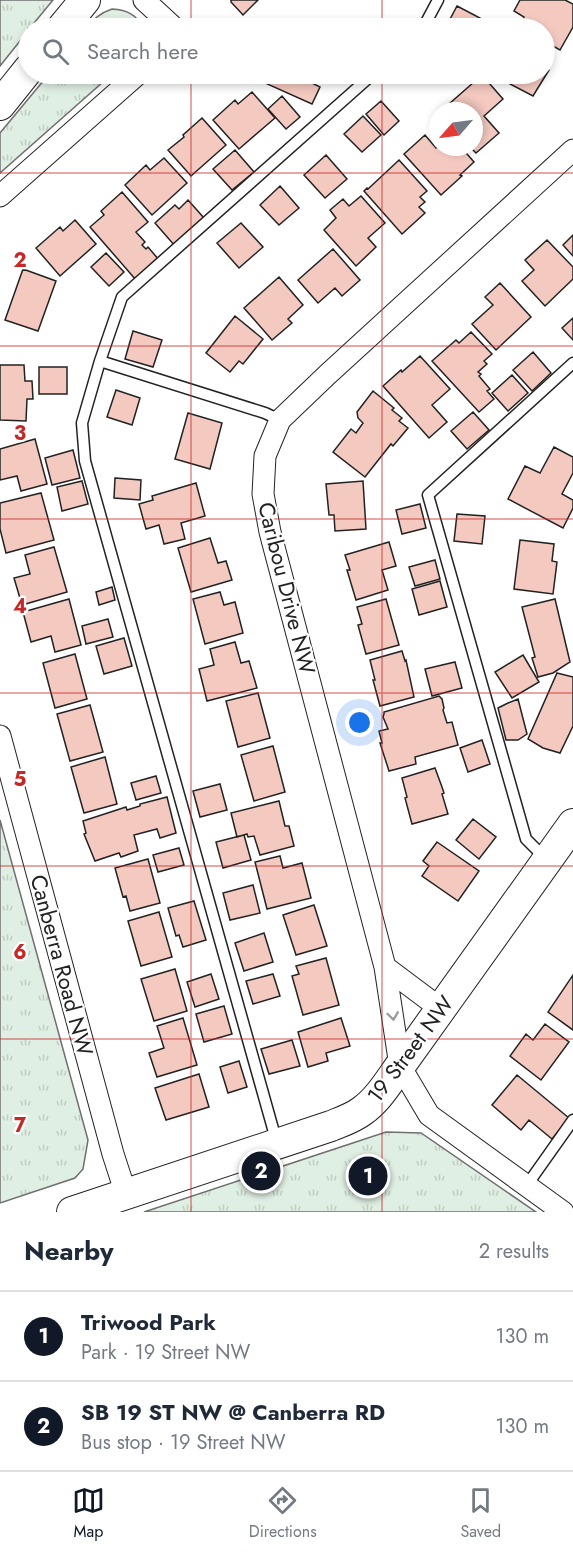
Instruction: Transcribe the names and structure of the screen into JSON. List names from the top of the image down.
{
  "streets": {
    "street": ["Caribou Drive NW", "Canberra Road NW", "19 Street NW"]
  },
  "crossings": [
    ["Caribou Drive NW", "19 Street NW"],
    ["Canberra Road NW", "19 Street NW"]
  ],
  "north": "bottom left",
  "page": {
    "search": "Search here",
    "pins": ["2", "1"],
    "heading": ["Nearby", "2 results"],
    "list": [
      {
        "mark": "1",
        "name": "Triwood Park",
        "note": "Park · 19 Street NW",
        "value": "130 m"
      },
      {
        "mark": "2",
        "name": "SB 19 ST NW @ Canberra RD",
        "note": "Bus stop · 19 Street NW",
        "value": "130 m"
      }
    ],
    "nav": ["Map", "Directions", "Saved"]
  },
  "grid": {
    "rows": [
      "2",
      "3",
      "4",
      "5",
      "6",
      "7"
    ]
  }
}
